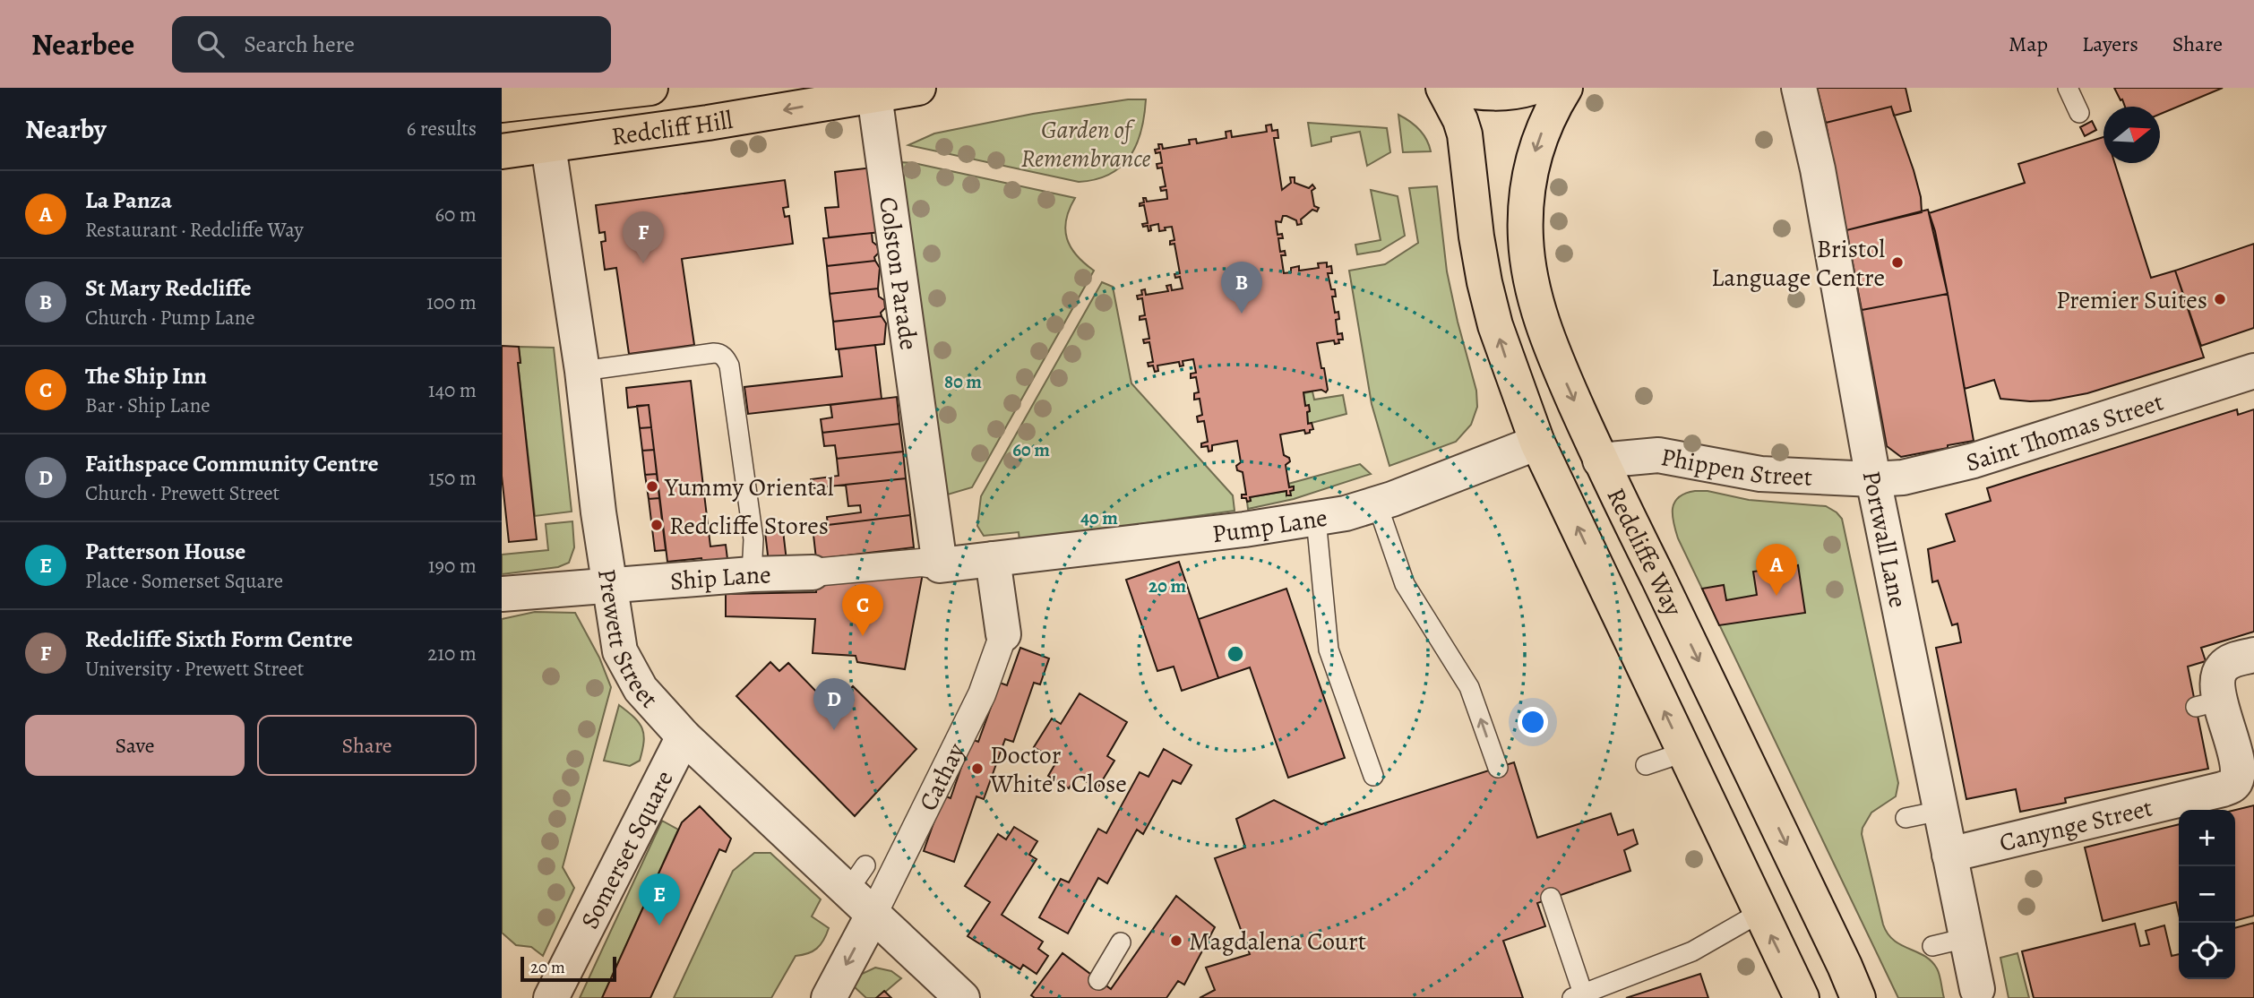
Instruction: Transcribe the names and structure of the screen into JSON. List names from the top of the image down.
{
  "streets": {
    "main road": ["Redcliff Hill", "Redcliffe Way"],
    "street": [
      "Colston Parade",
      "Saint Thomas Street",
      "Phippen Street",
      "Pump Lane",
      "Portwall Lane",
      "Ship Lane",
      "Prewett Street",
      "Cathay",
      "Canynge Street",
      "Somerset Square"
    ]
  },
  "crossings": [
    ["Redcliff Hill", "Colston Parade"],
    ["Redcliff Hill", "Prewett Street"],
    ["Colston Parade", "Pump Lane"],
    ["Colston Parade", "Ship Lane"],
    ["Saint Thomas Street", "Phippen Street"],
    ["Saint Thomas Street", "Portwall Lane"],
    ["Phippen Street", "Portwall Lane"],
    ["Phippen Street", "Redcliffe Way"],
    ["Pump Lane", "Redcliffe Way"],
    ["Pump Lane", "Ship Lane"],
    ["Portwall Lane", "Canynge Street"],
    ["Ship Lane", "Prewett Street"],
    ["Prewett Street", "Cathay"],
    ["Prewett Street", "Somerset Square"]
  ],
  "parks": ["Garden of Remembrance"],
  "places": [
    "Bristol Language Centre",
    "Premier Suites",
    "Yummy Oriental",
    "Redcliffe Stores",
    "Doctor White's Close",
    "Magdalena Court"
  ],
  "scale_bar": "20 m",
  "north": "right",
  "page": {
    "header": "Nearbee",
    "search": "Search here",
    "nav": ["Map", "Layers", "Share"],
    "heading": ["Nearby", "6 results"],
    "list": [
      {
        "mark": "A",
        "name": "La Panza",
        "note": "Restaurant · Redcliffe Way",
        "value": "60 m"
      },
      {
        "mark": "B",
        "name": "St Mary Redcliffe",
        "note": "Church · Pump Lane",
        "value": "100 m"
      },
      {
        "mark": "C",
        "name": "The Ship Inn",
        "note": "Bar · Ship Lane",
        "value": "140 m"
      },
      {
        "mark": "D",
        "name": "Faithspace Community Centre",
        "note": "Church · Prewett Street",
        "value": "150 m"
      },
      {
        "mark": "E",
        "name": "Patterson House",
        "note": "Place · Somerset Square",
        "value": "190 m"
      },
      {
        "mark": "F",
        "name": "Redcliffe Sixth Form Centre",
        "note": "University · Prewett Street",
        "value": "210 m"
      }
    ],
    "pins": [
      "F",
      "B",
      "A",
      "C",
      "D",
      "E"
    ],
    "buttons": ["Save", "Share"],
    "map_buttons": ["+", "−"],
    "scale": "20 m"
  },
  "rings": [
    "80 m",
    "60 m",
    "40 m",
    "20 m"
  ]
}
